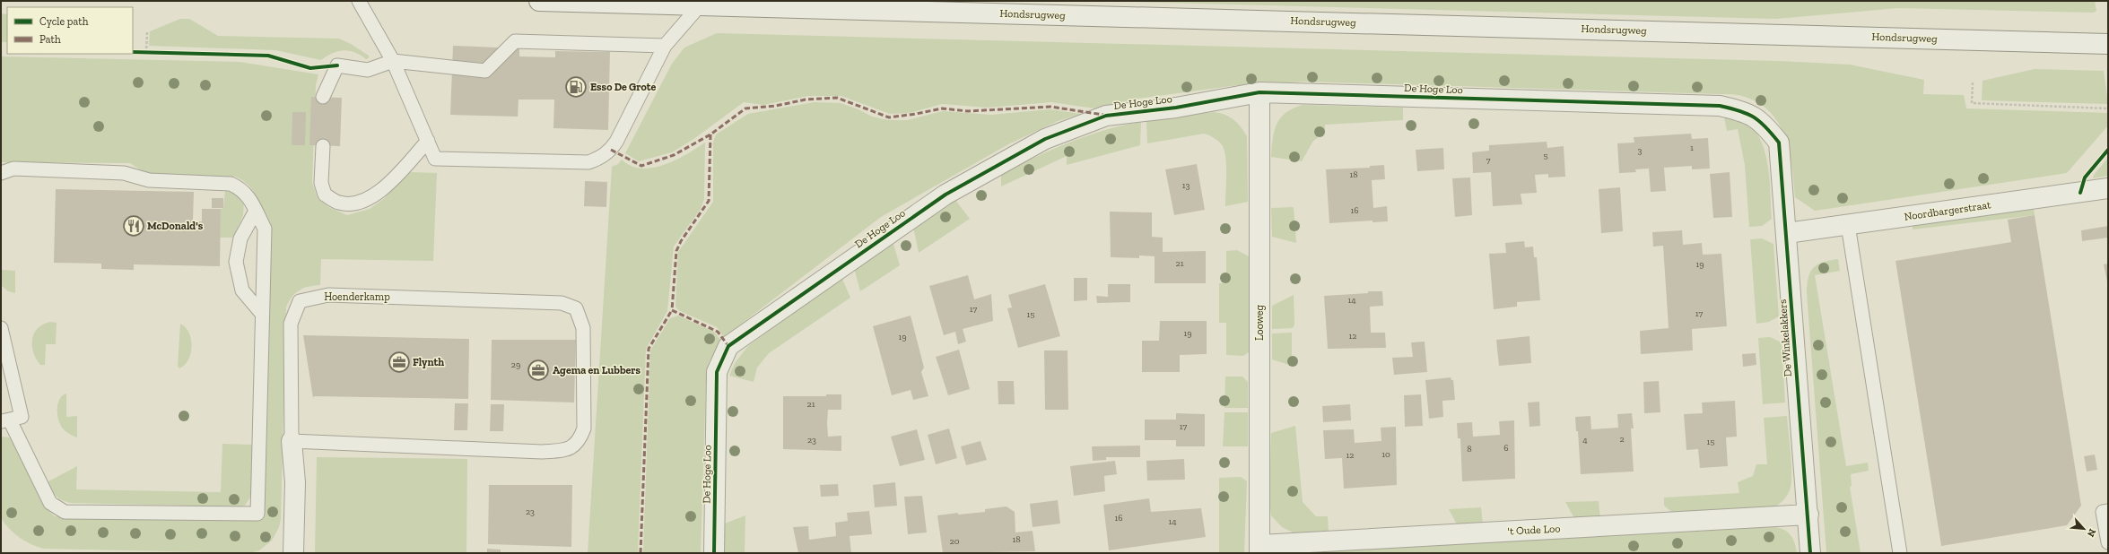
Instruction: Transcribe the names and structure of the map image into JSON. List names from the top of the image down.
{
  "streets": {
    "street": [
      "Hondsrugweg",
      "De Hoge Loo",
      "Noordbargerstraat",
      "Hoenderkamp",
      "Looweg",
      "De Winkelakkers",
      "'t Oude Loo"
    ]
  },
  "crossings": [
    ["De Hoge Loo", "Looweg"],
    ["De Hoge Loo", "De Winkelakkers"],
    ["Noordbargerstraat", "De Winkelakkers"],
    ["Looweg", "'t Oude Loo"],
    ["De Winkelakkers", "'t Oude Loo"]
  ],
  "places": {
    "fuel station": ["Esso De Grote"],
    "restaurant": ["McDonald's"],
    "office": ["Flynth", "Agema en Lubbers"]
  },
  "house_numbers": [
    "1",
    "3",
    "5",
    "7",
    "18",
    "13",
    "16",
    "21",
    "19",
    "14",
    "17",
    "17",
    "15",
    "19",
    "12",
    "19",
    "29",
    "21",
    "17",
    "2",
    "23",
    "4",
    "15",
    "6",
    "8",
    "10",
    "12",
    "23",
    "16",
    "14",
    "18",
    "20"
  ],
  "legend": ["Cycle path", "Path"],
  "north": "bottom right"
}
